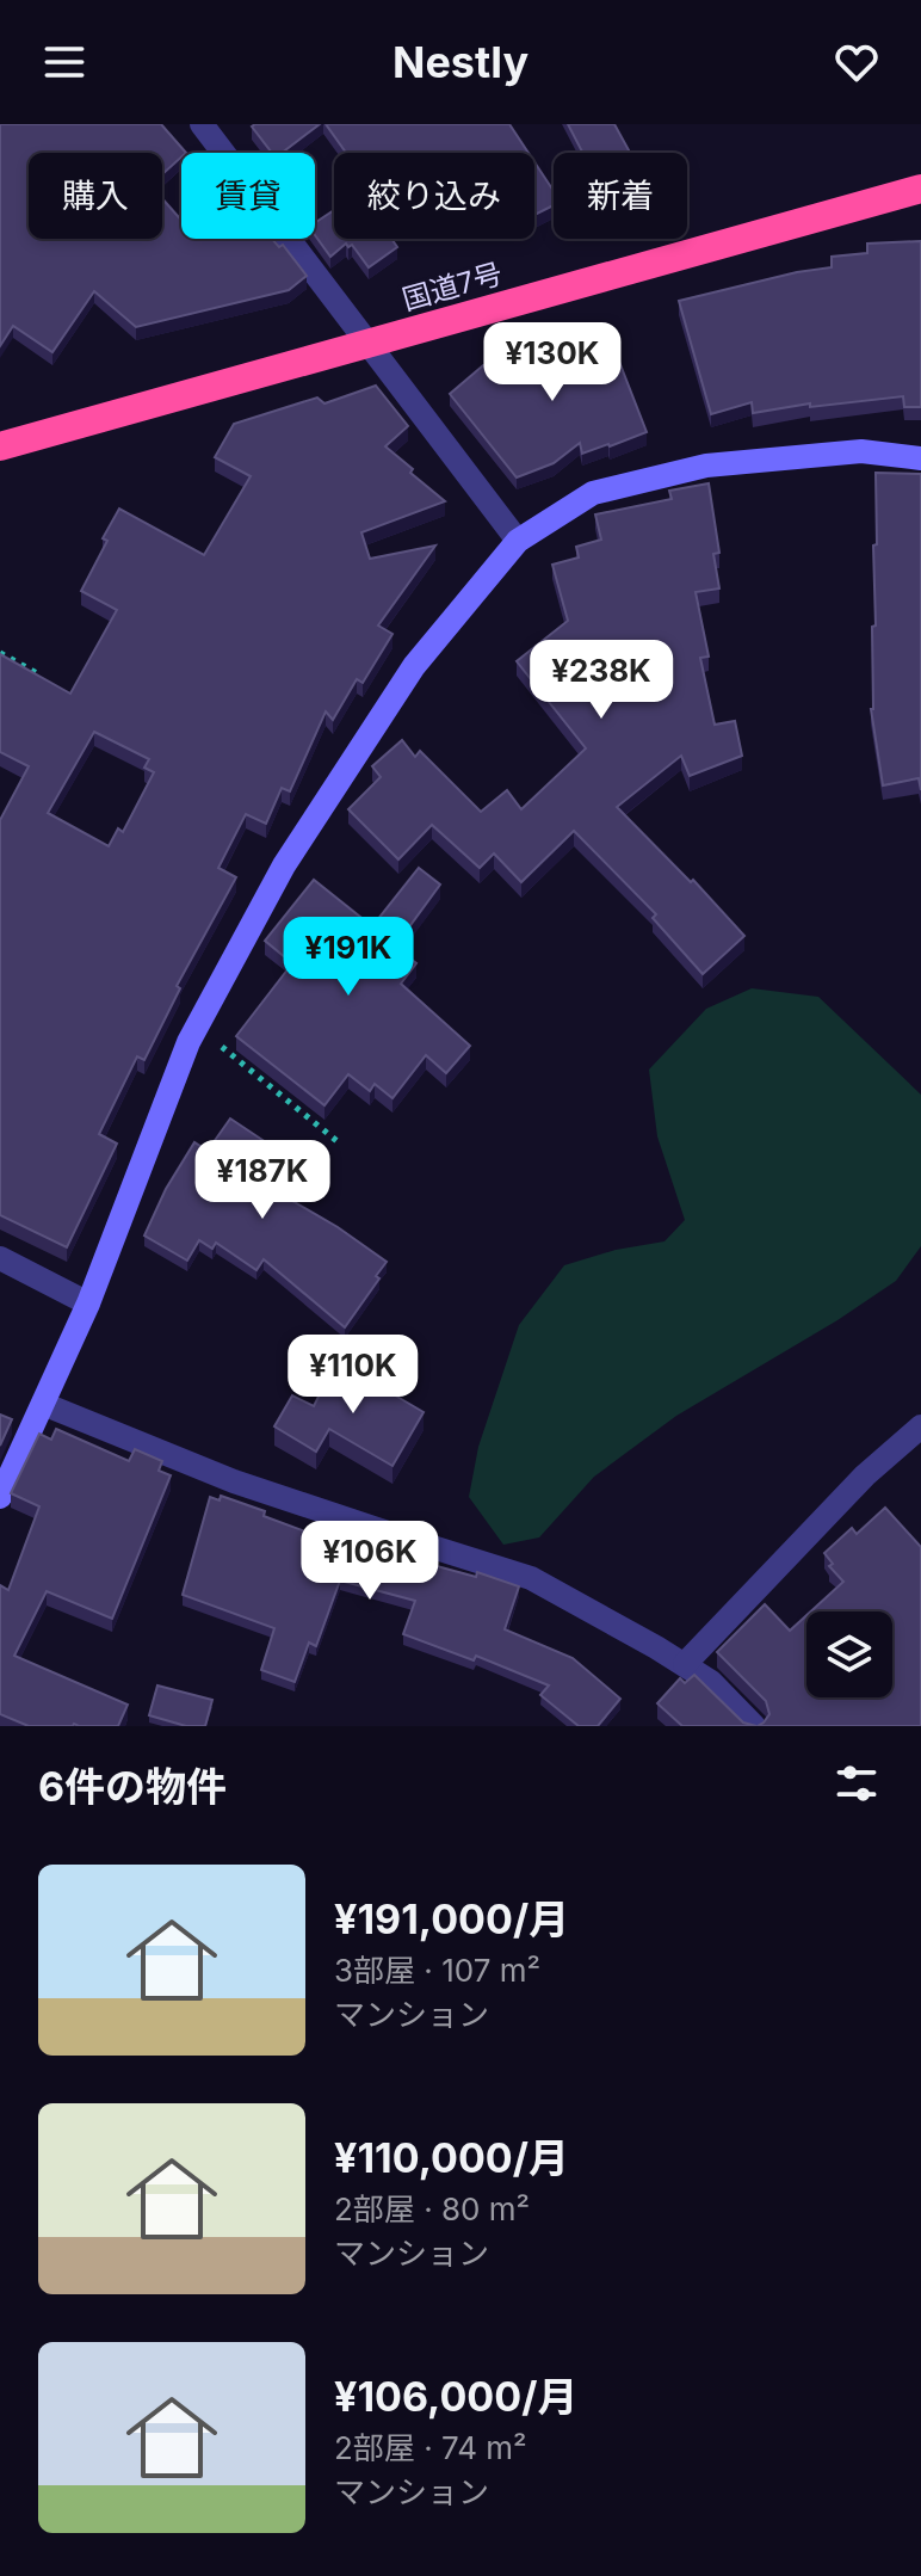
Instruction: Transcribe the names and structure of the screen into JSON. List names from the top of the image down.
{
  "streets": {
    "highway": ["国道7号"]
  },
  "page": {
    "header": "Nestly",
    "chip": [
      "購入",
      "賃貸",
      "絞り込み",
      "新着"
    ],
    "price": [
      "¥130K",
      "¥238K",
      "¥191K",
      "¥187K",
      "¥110K",
      "¥106K"
    ],
    "heading": "6件の物件",
    "list": [
      {
        "name": "¥191,000/月",
        "note": "3部屋 · 107 m² · マンション"
      },
      {
        "name": "¥110,000/月",
        "note": "2部屋 · 80 m² · マンション"
      },
      {
        "name": "¥106,000/月",
        "note": "2部屋 · 74 m² · マンション"
      }
    ]
  }
}
